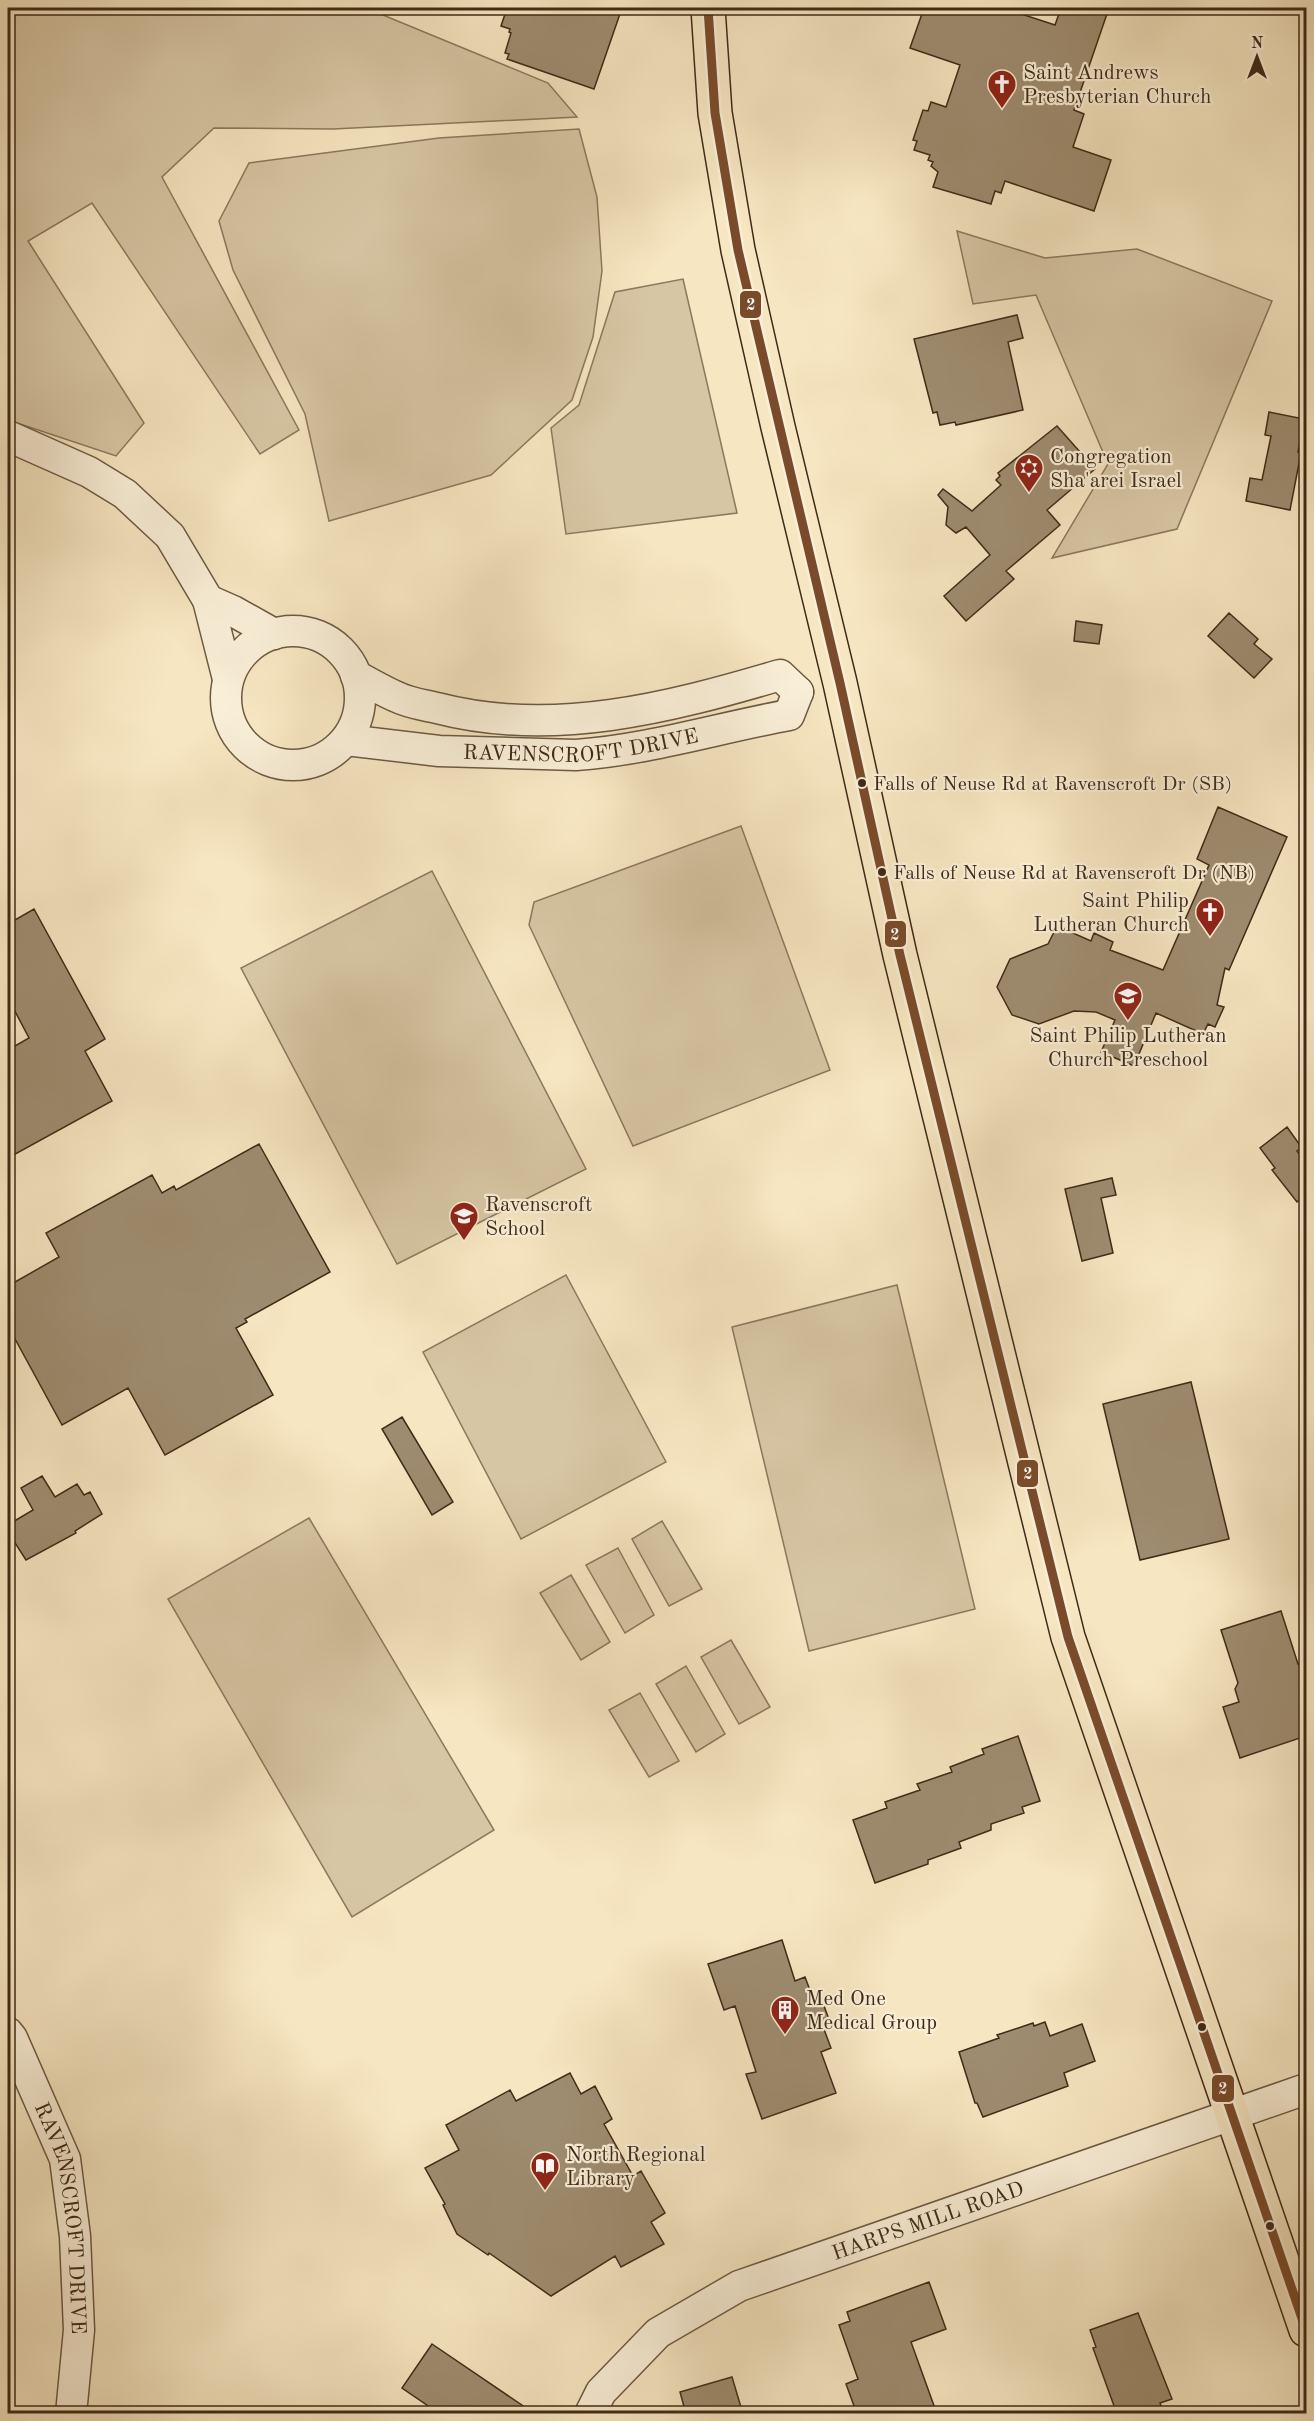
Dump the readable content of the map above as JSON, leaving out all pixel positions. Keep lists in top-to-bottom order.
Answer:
{
  "streets": {
    "street": ["RAVENSCROFT DRIVE", "HARPS MILL ROAD"]
  },
  "places": {
    "church": ["Saint Andrews Presbyterian Church", "Saint Philip Lutheran Church"],
    "synagogue": ["Congregation Sha'arei Israel"],
    "other": ["Falls of Neuse Rd at Ravenscroft Dr (SB)", "Falls of Neuse Rd at Ravenscroft Dr (NB)"],
    "school or university": ["Saint Philip Lutheran Church Preschool", "Ravenscroft School"],
    "building": ["Med One Medical Group"],
    "library": ["North Regional Library"]
  },
  "lines": ["transit line 2"],
  "north": "top"
}
